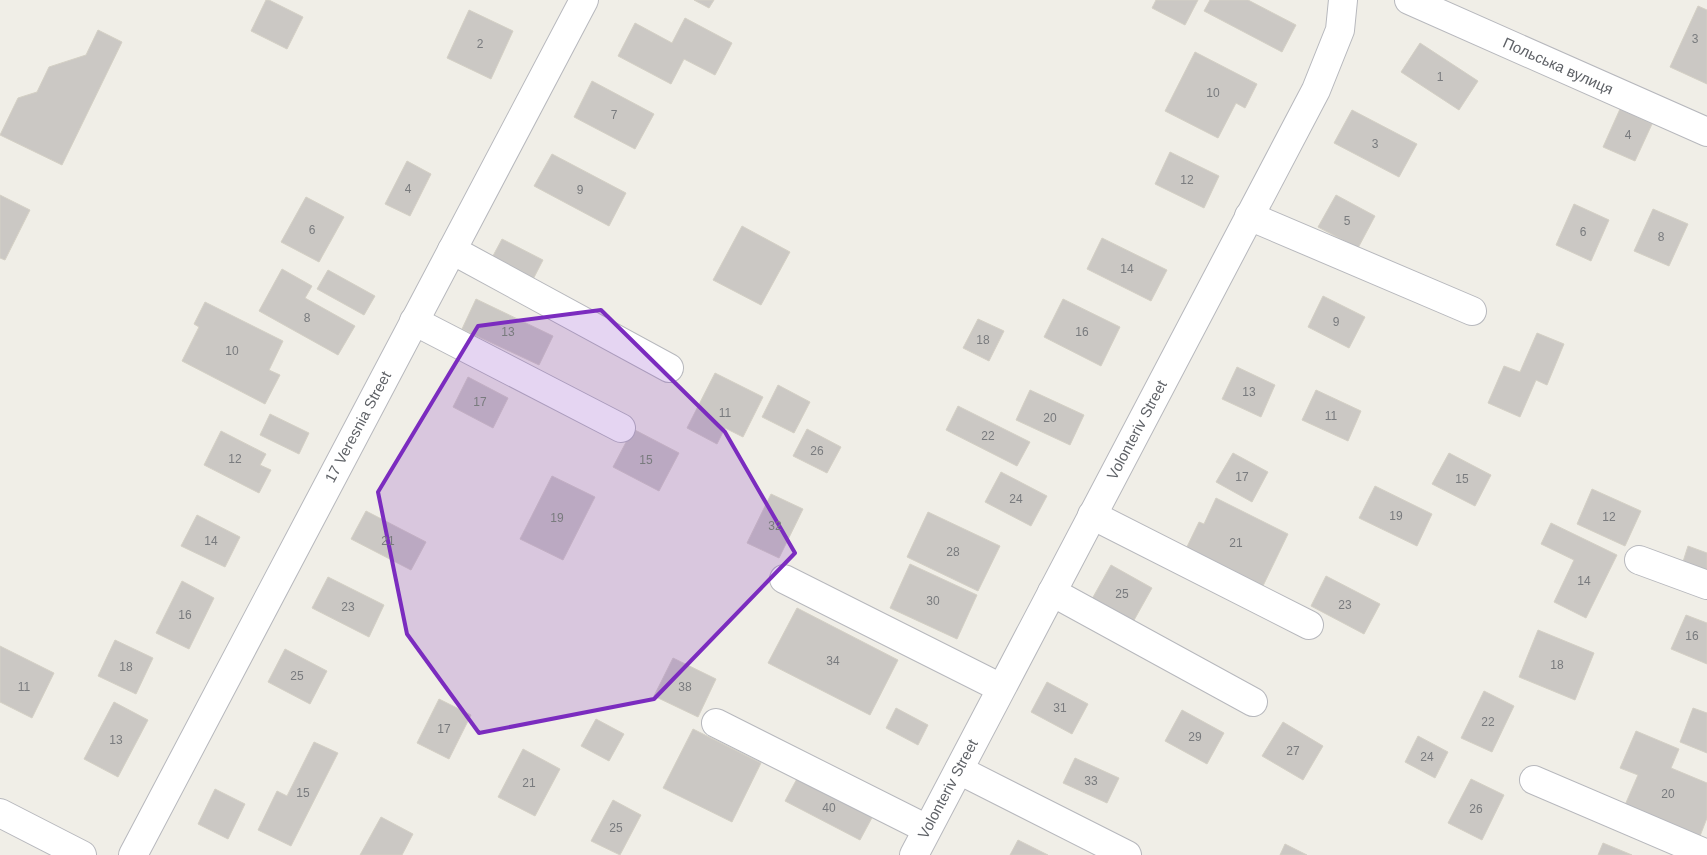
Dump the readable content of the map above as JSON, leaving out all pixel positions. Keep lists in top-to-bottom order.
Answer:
{
  "streets": {
    "street": ["Польська вулиця", "17 Veresnia Street", "Volonteriv Street"]
  },
  "house_numbers": [
    "3",
    "2",
    "1",
    "10",
    "7",
    "4",
    "3",
    "12",
    "4",
    "9",
    "5",
    "6",
    "6",
    "8",
    "14",
    "8",
    "9",
    "13",
    "16",
    "18",
    "10",
    "13",
    "17",
    "11",
    "11",
    "20",
    "22",
    "26",
    "12",
    "15",
    "17",
    "15",
    "24",
    "19",
    "12",
    "19",
    "32",
    "14",
    "21",
    "21",
    "28",
    "14",
    "25",
    "30",
    "23",
    "23",
    "16",
    "16",
    "34",
    "18",
    "18",
    "25",
    "11",
    "38",
    "31",
    "22",
    "17",
    "29",
    "13",
    "27",
    "24",
    "33",
    "21",
    "15",
    "20",
    "40",
    "26",
    "25"
  ]
}
